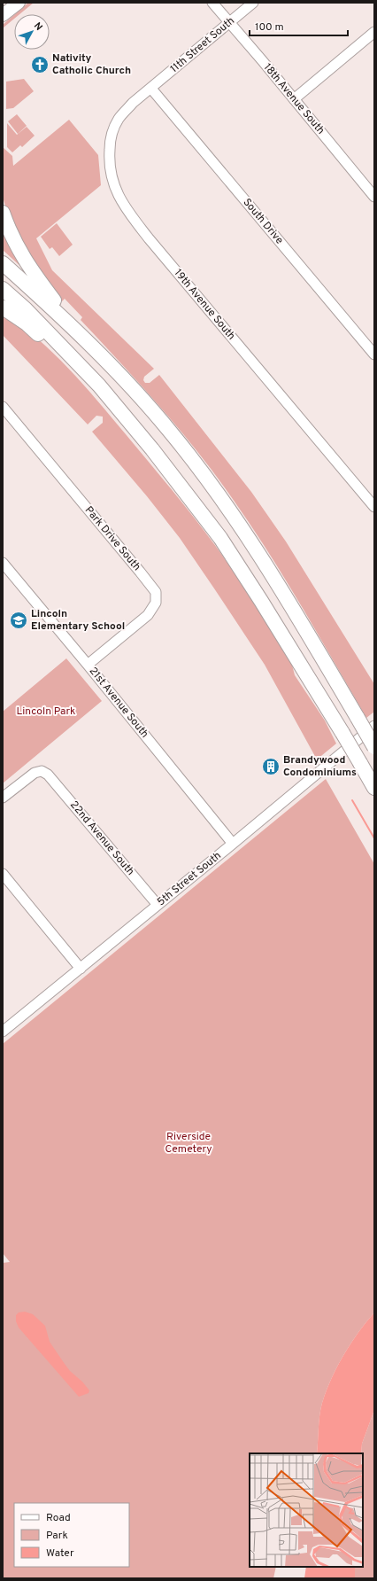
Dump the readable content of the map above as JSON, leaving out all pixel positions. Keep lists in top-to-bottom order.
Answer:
{
  "streets": {
    "street": [
      "11th Street South",
      "18th Avenue South",
      "South Drive",
      "19th Avenue South",
      "Park Drive South",
      "21st Avenue South",
      "22nd Avenue South",
      "5th Street South"
    ]
  },
  "crossings": [
    ["11th Street South", "18th Avenue South"],
    ["11th Street South", "South Drive"],
    ["11th Street South", "19th Avenue South"],
    ["South Drive", "19th Avenue South"],
    ["Park Drive South", "21st Avenue South"],
    ["21st Avenue South", "5th Street South"],
    ["22nd Avenue South", "5th Street South"]
  ],
  "parks": ["Lincoln Park", "Riverside Cemetery"],
  "places": {
    "church": ["Nativity Catholic Church"],
    "school or university": ["Lincoln Elementary School"],
    "building": ["Brandywood Condominiums"]
  },
  "legend": ["Road", "Park", "Water"],
  "scale_bar": "100 m",
  "north": "top right"
}
